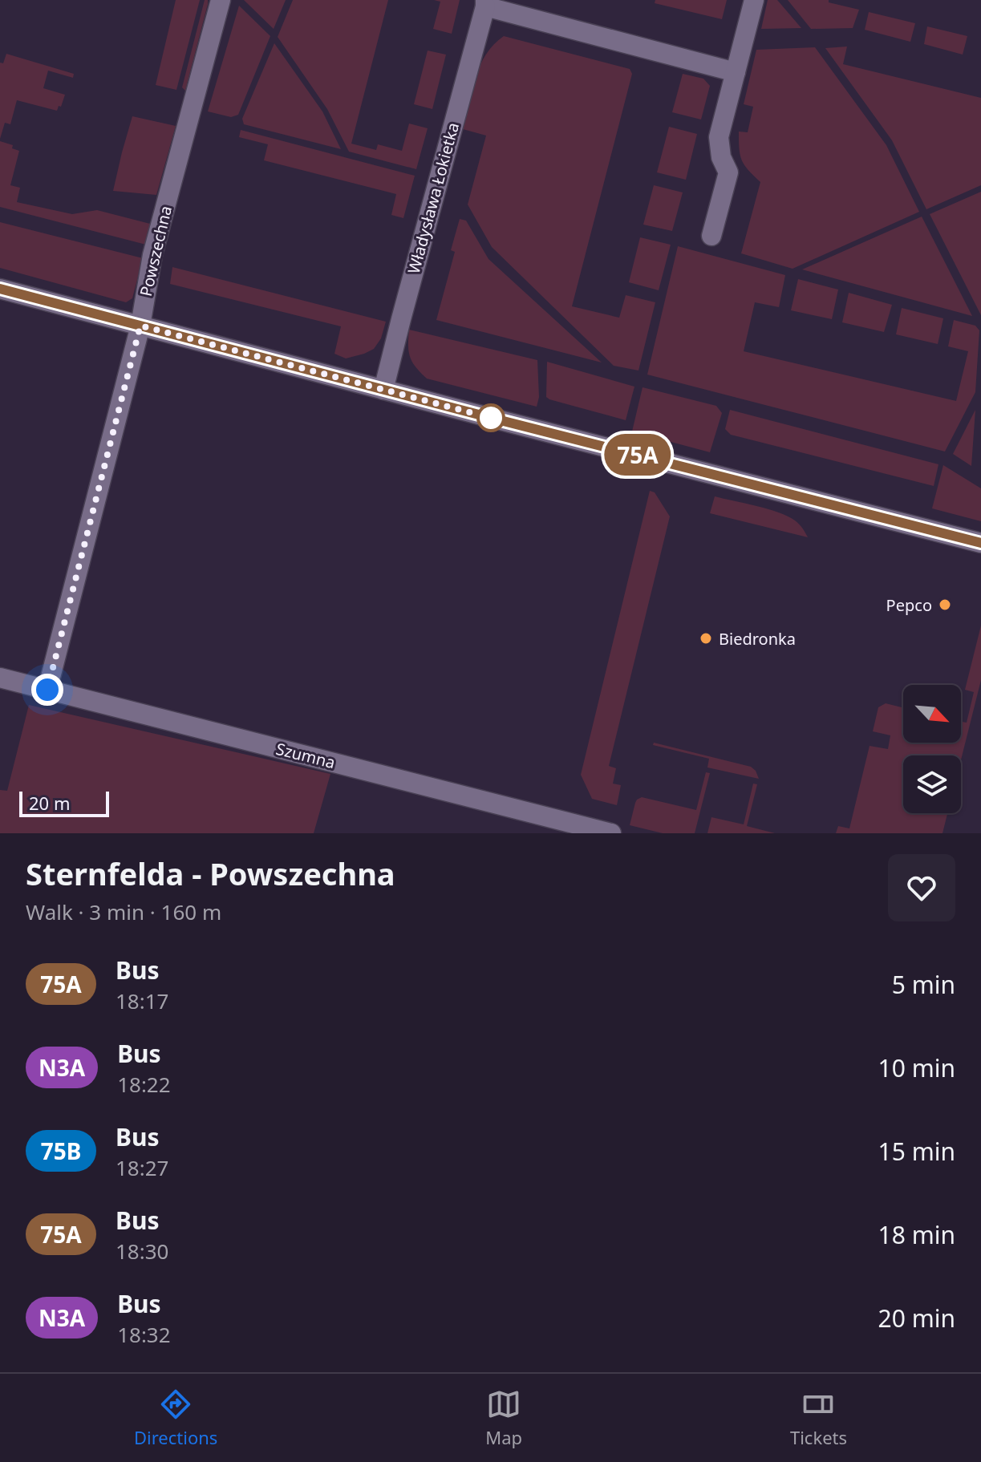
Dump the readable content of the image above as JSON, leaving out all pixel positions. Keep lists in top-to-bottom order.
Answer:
{
  "streets": {
    "street": ["Władysława Łokietka", "Powszechna", "Szumna"]
  },
  "crossings": [
    ["Powszechna", "Szumna"]
  ],
  "places": ["Pepco", "Biedronka"],
  "lines": ["bus line 75A"],
  "scale_bar": "20 m",
  "north": "bottom right",
  "page": {
    "on_map": "75A",
    "scale": "20 m",
    "heading": ["Sternfelda - Powszechna", "Walk · 3 min · 160 m"],
    "list": [
      {
        "mark": "75A",
        "name": "Bus",
        "note": "18:17",
        "value": "5 min"
      },
      {
        "mark": "N3A",
        "name": "Bus",
        "note": "18:22",
        "value": "10 min"
      },
      {
        "mark": "75B",
        "name": "Bus",
        "note": "18:27",
        "value": "15 min"
      },
      {
        "mark": "75A",
        "name": "Bus",
        "note": "18:30",
        "value": "18 min"
      },
      {
        "mark": "N3A",
        "name": "Bus",
        "note": "18:32",
        "value": "20 min"
      }
    ],
    "tabs": ["Directions", "Map", "Tickets"]
  }
}
